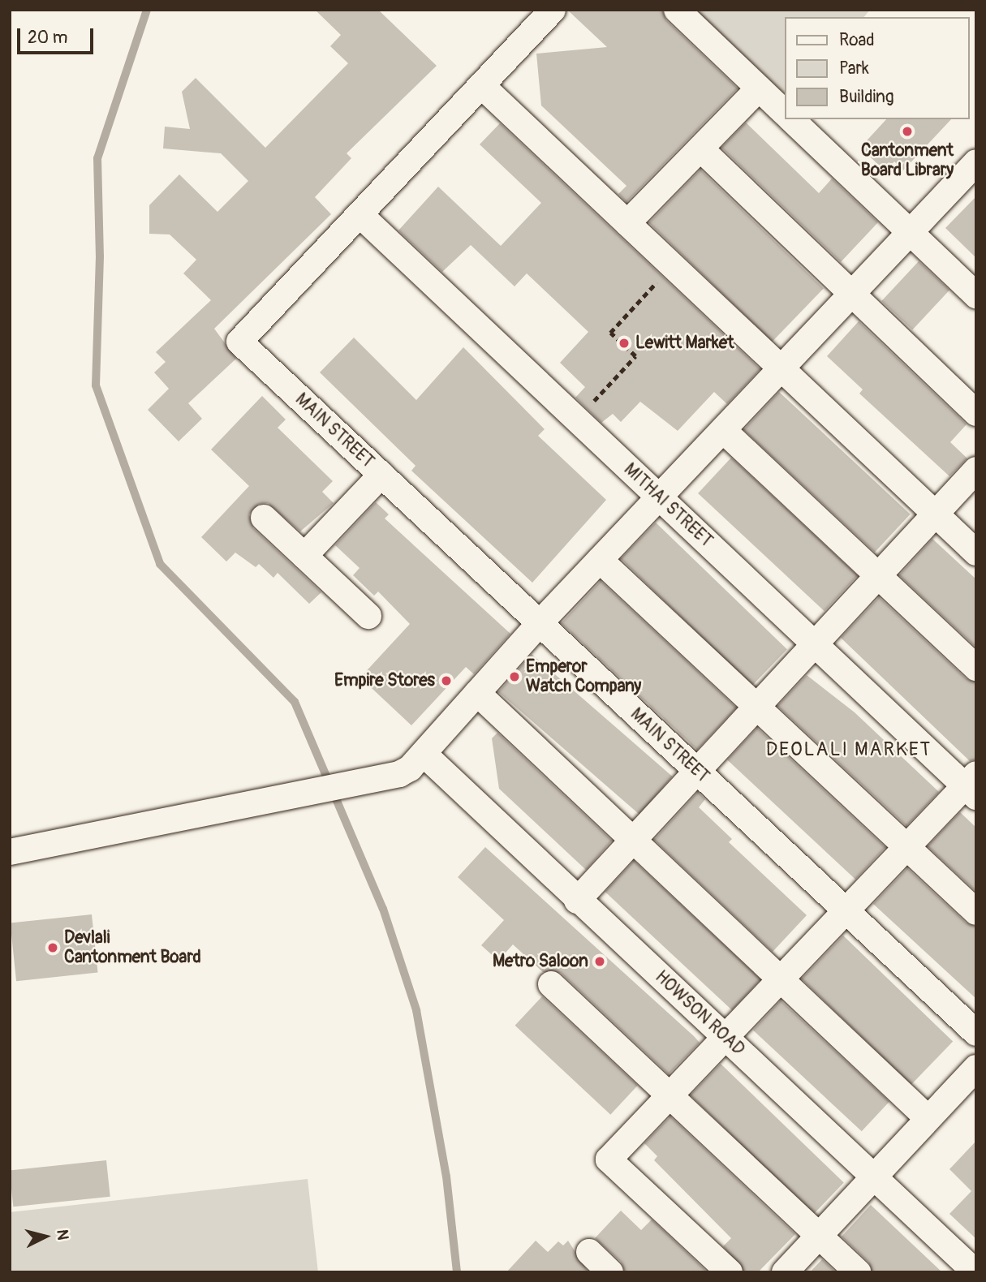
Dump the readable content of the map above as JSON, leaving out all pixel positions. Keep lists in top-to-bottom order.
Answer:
{
  "streets": {
    "street": ["MAIN STREET", "MITHAI STREET", "HOWSON ROAD"]
  },
  "crossings": [
    ["MAIN STREET", "MITHAI STREET"]
  ],
  "districts": ["DEOLALI MARKET"],
  "places": [
    "Cantonment Board Library",
    "Lewitt Market",
    "Emperor Watch Company",
    "Empire Stores",
    "Devlali Cantonment Board",
    "Metro Saloon"
  ],
  "legend": ["Road", "Park", "Building"],
  "scale_bar": "20 m",
  "north": "right"
}
